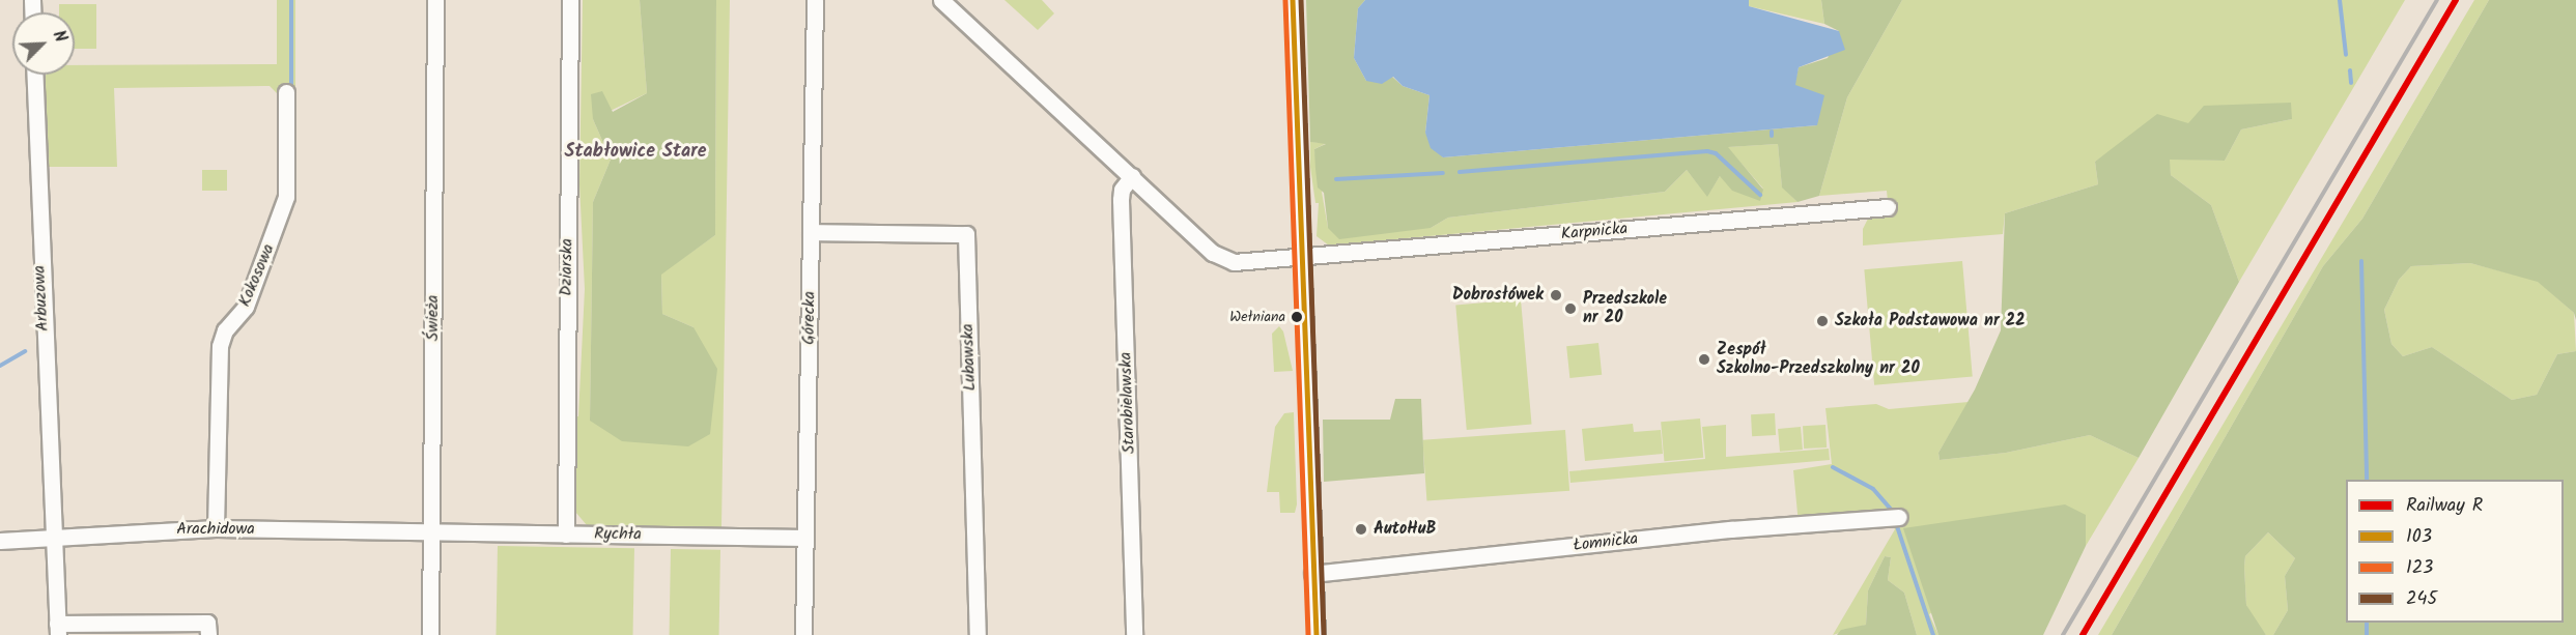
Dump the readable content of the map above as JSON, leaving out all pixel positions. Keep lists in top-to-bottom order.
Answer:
{
  "streets": {
    "street": [
      "Karpnicka",
      "Dziarska",
      "Kokosowa",
      "Arbuzowa",
      "Świeża",
      "Górecka",
      "Lubawska",
      "Starobielawska",
      "Arachidowa",
      "Rychła",
      "Łomnicka"
    ]
  },
  "crossings": [
    ["Dziarska", "Rychła"],
    ["Kokosowa", "Arachidowa"],
    ["Arbuzowa", "Arachidowa"],
    ["Świeża", "Arachidowa"],
    ["Świeża", "Rychła"],
    ["Górecka", "Lubawska"],
    ["Górecka", "Rychła"],
    ["Arachidowa", "Rychła"]
  ],
  "districts": ["Stabłowice Stare"],
  "places": [
    "Dobrosłówek",
    "Przedszkole nr 20",
    "Wełniana",
    "Szkoła Podstawowa nr 22",
    "Zespół Szkolno-Przedszkolny nr 20",
    "AutoHuB"
  ],
  "lines": [
    "rail line R",
    "transit line 103",
    "transit line 123",
    "transit line 245"
  ],
  "legend": [
    "Railway R",
    "103",
    "123",
    "245"
  ],
  "north": "top right"
}
